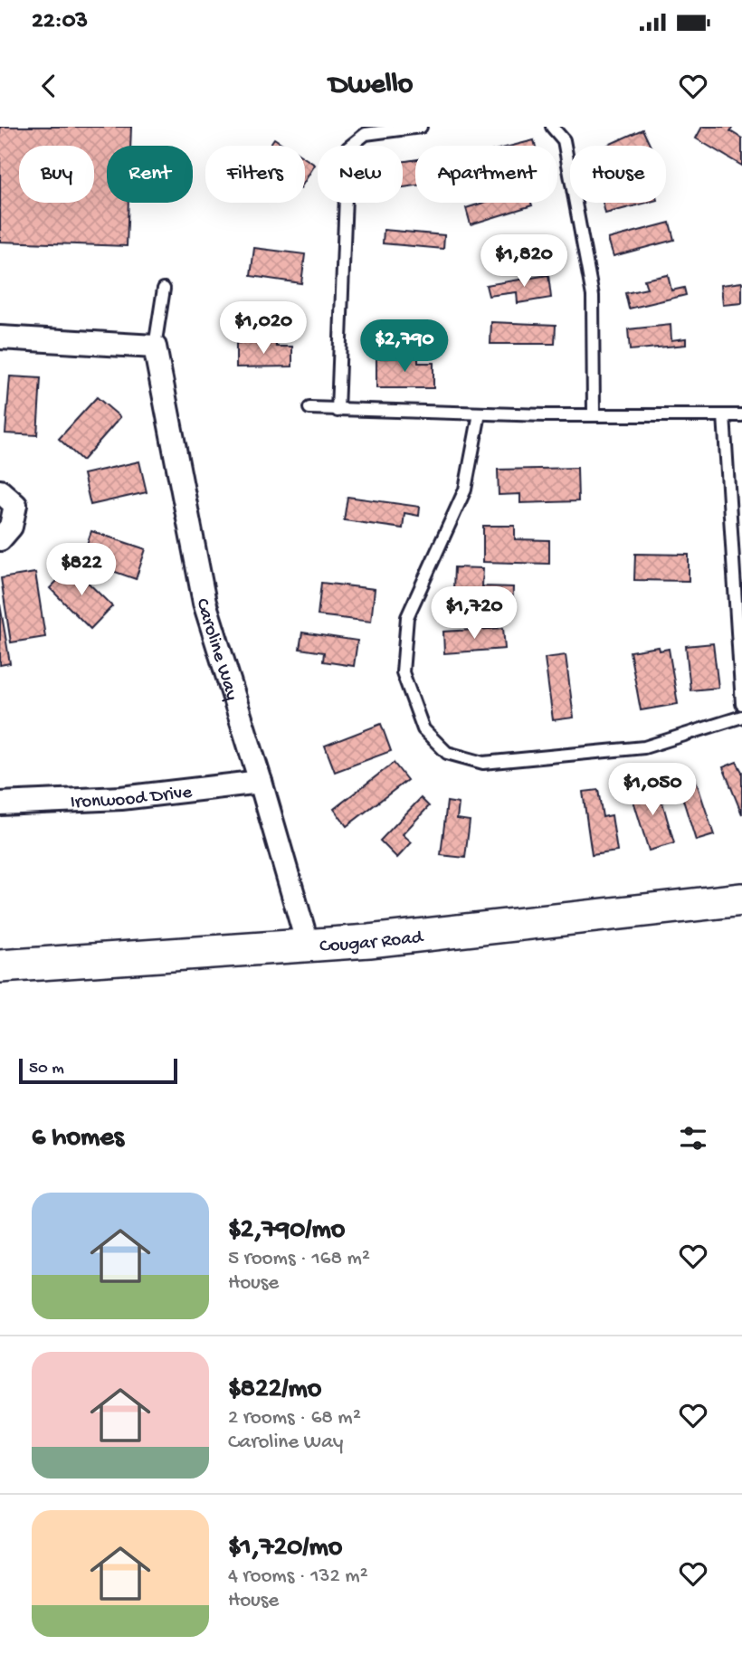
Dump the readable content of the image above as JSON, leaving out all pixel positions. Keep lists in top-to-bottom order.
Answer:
{
  "streets": {
    "street": ["Caroline Way", "Ironwood Drive", "Cougar Road"]
  },
  "crossings": [
    ["Caroline Way", "Ironwood Drive"],
    ["Caroline Way", "Cougar Road"]
  ],
  "scale_bar": "50 m",
  "page": {
    "status": "22:03",
    "header": "Dwello",
    "chip": [
      "Buy",
      "Rent",
      "Filters",
      "New",
      "Apartment",
      "House"
    ],
    "price": [
      "$1,820",
      "$1,020",
      "$2,790",
      "$822",
      "$1,720",
      "$1,050"
    ],
    "scale": "50 m",
    "heading": "6 homes",
    "list": [
      {
        "name": "$2,790/mo",
        "note": "5 rooms · 168 m² · House"
      },
      {
        "name": "$822/mo",
        "note": "2 rooms · 68 m² · Caroline Way"
      },
      {
        "name": "$1,720/mo",
        "note": "4 rooms · 132 m² · House"
      }
    ]
  }
}
